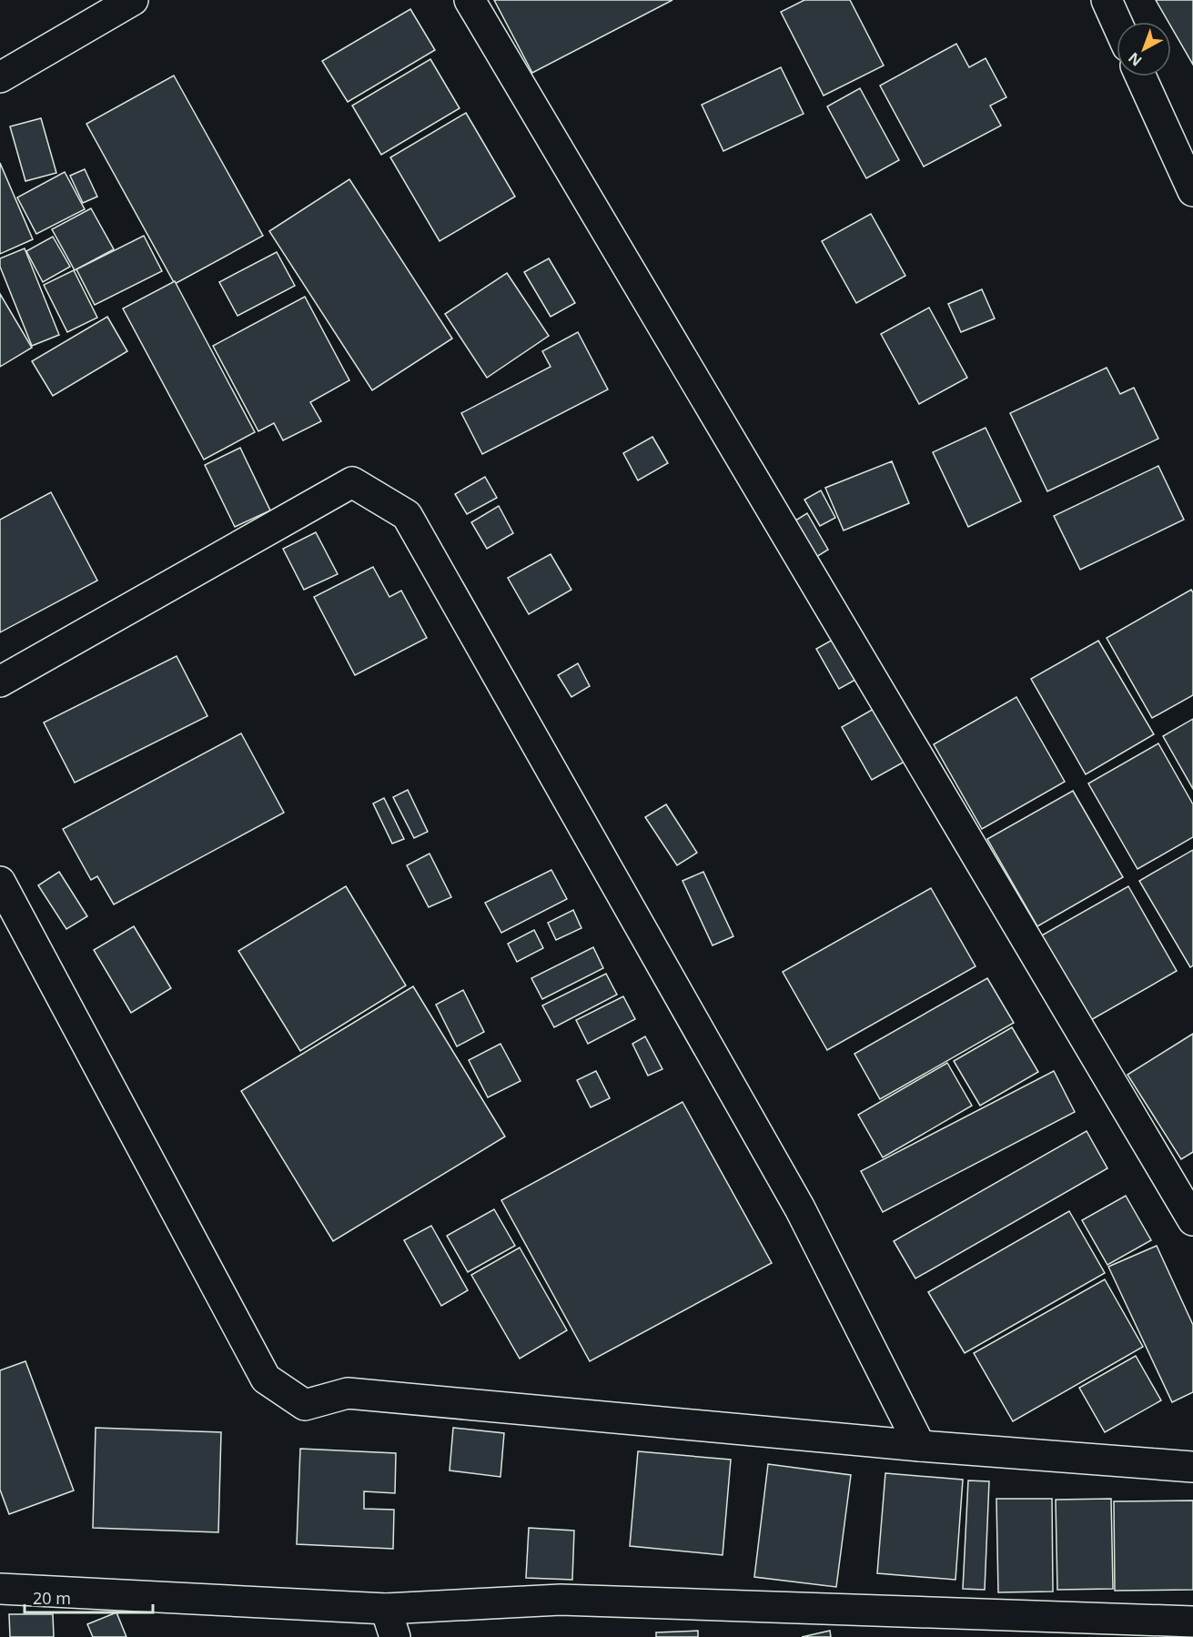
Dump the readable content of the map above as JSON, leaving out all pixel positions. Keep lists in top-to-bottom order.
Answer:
{
  "scale_bar": "20 m",
  "north": "bottom left"
}
